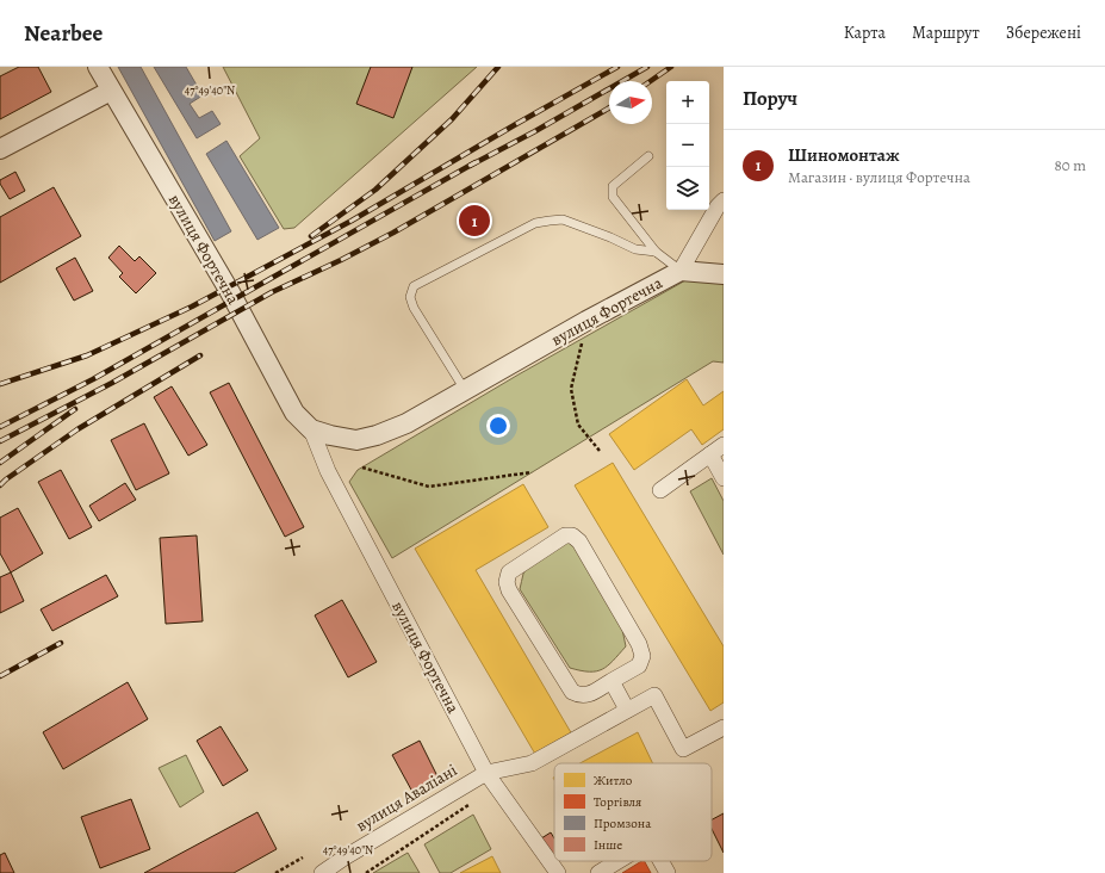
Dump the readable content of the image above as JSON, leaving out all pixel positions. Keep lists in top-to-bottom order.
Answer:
{
  "streets": {
    "street": ["вулиця Фортечна", "вулиця Аваліані"]
  },
  "crossings": [
    ["вулиця Фортечна", "вулиця Аваліані"]
  ],
  "legend": [
    "Житло",
    "Торгівля",
    "Промзона",
    "Інше"
  ],
  "north": "right",
  "page": {
    "header": "Nearbee",
    "nav": ["Карта", "Маршрут", "Збережені"],
    "heading": "Поруч",
    "map_buttons": ["+", "−"],
    "list": [
      {
        "mark": "1",
        "name": "Шиномонтаж",
        "note": "Магазин · вулиця Фортечна",
        "value": "80 m"
      }
    ],
    "pins": "1"
  },
  "coordinates": ["47°49'40\"N"]
}
